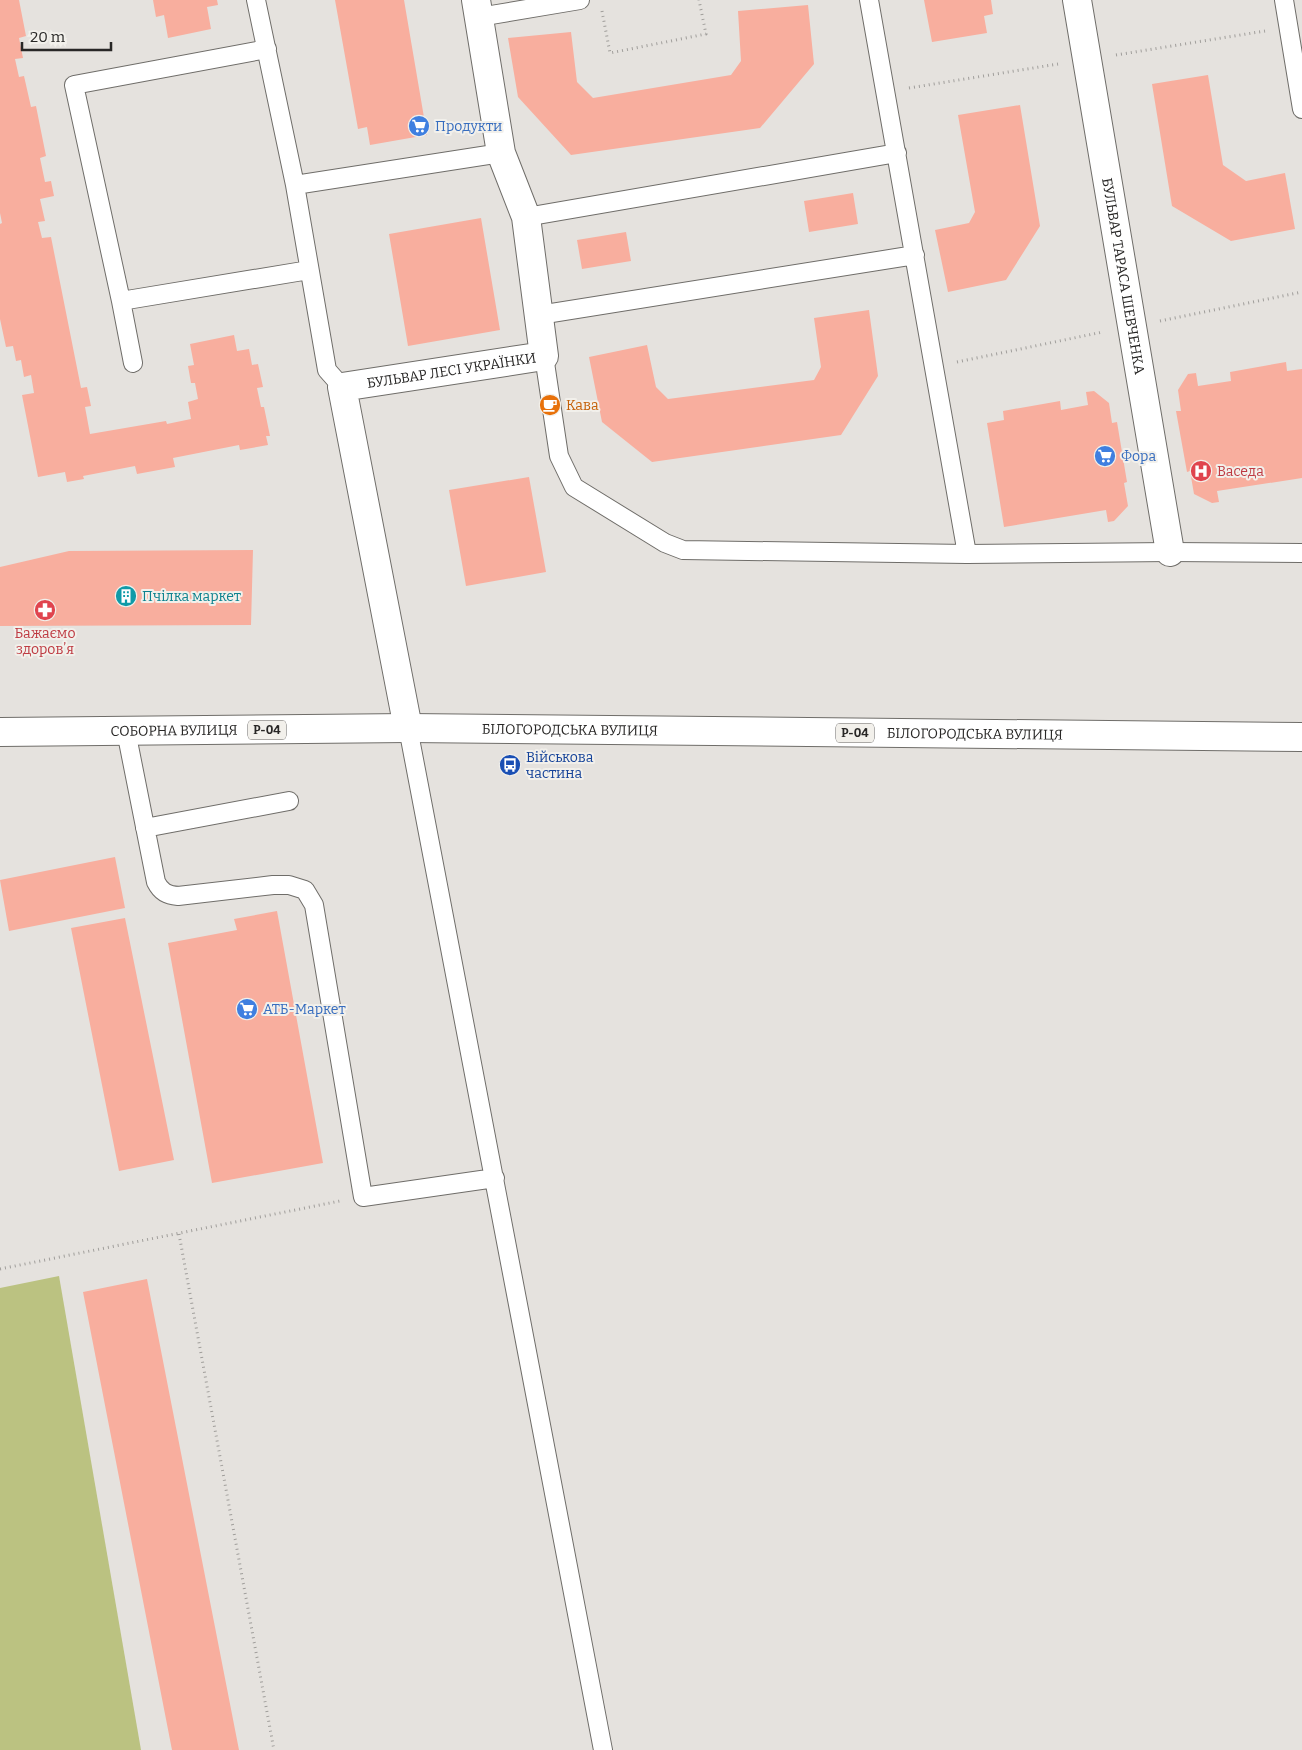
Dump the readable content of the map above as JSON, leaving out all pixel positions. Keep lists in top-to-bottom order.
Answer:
{
  "streets": {
    "street": [
      "БУЛЬВАР ТАРАСА ШЕВЧЕНКА",
      "БУЛЬВАР ЛЕСІ УКРАЇНКИ",
      "Р-04",
      "БІЛОГОРОДСЬКА ВУЛИЦЯ",
      "СОБОРНА ВУЛИЦЯ"
    ]
  },
  "crossings": [
    ["БІЛОГОРОДСЬКА ВУЛИЦЯ", "СОБОРНА ВУЛИЦЯ"]
  ],
  "places": {
    "supermarket": ["Продукти", "Фора", "АТБ-Маркет"],
    "cafe": ["Кава"],
    "hospital": ["Васеда"],
    "building": ["Пчілка маркет"],
    "pharmacy": ["Бажаємо здоровʼя"],
    "bus stop": ["Військова частина"]
  },
  "scale_bar": "20 m"
}
